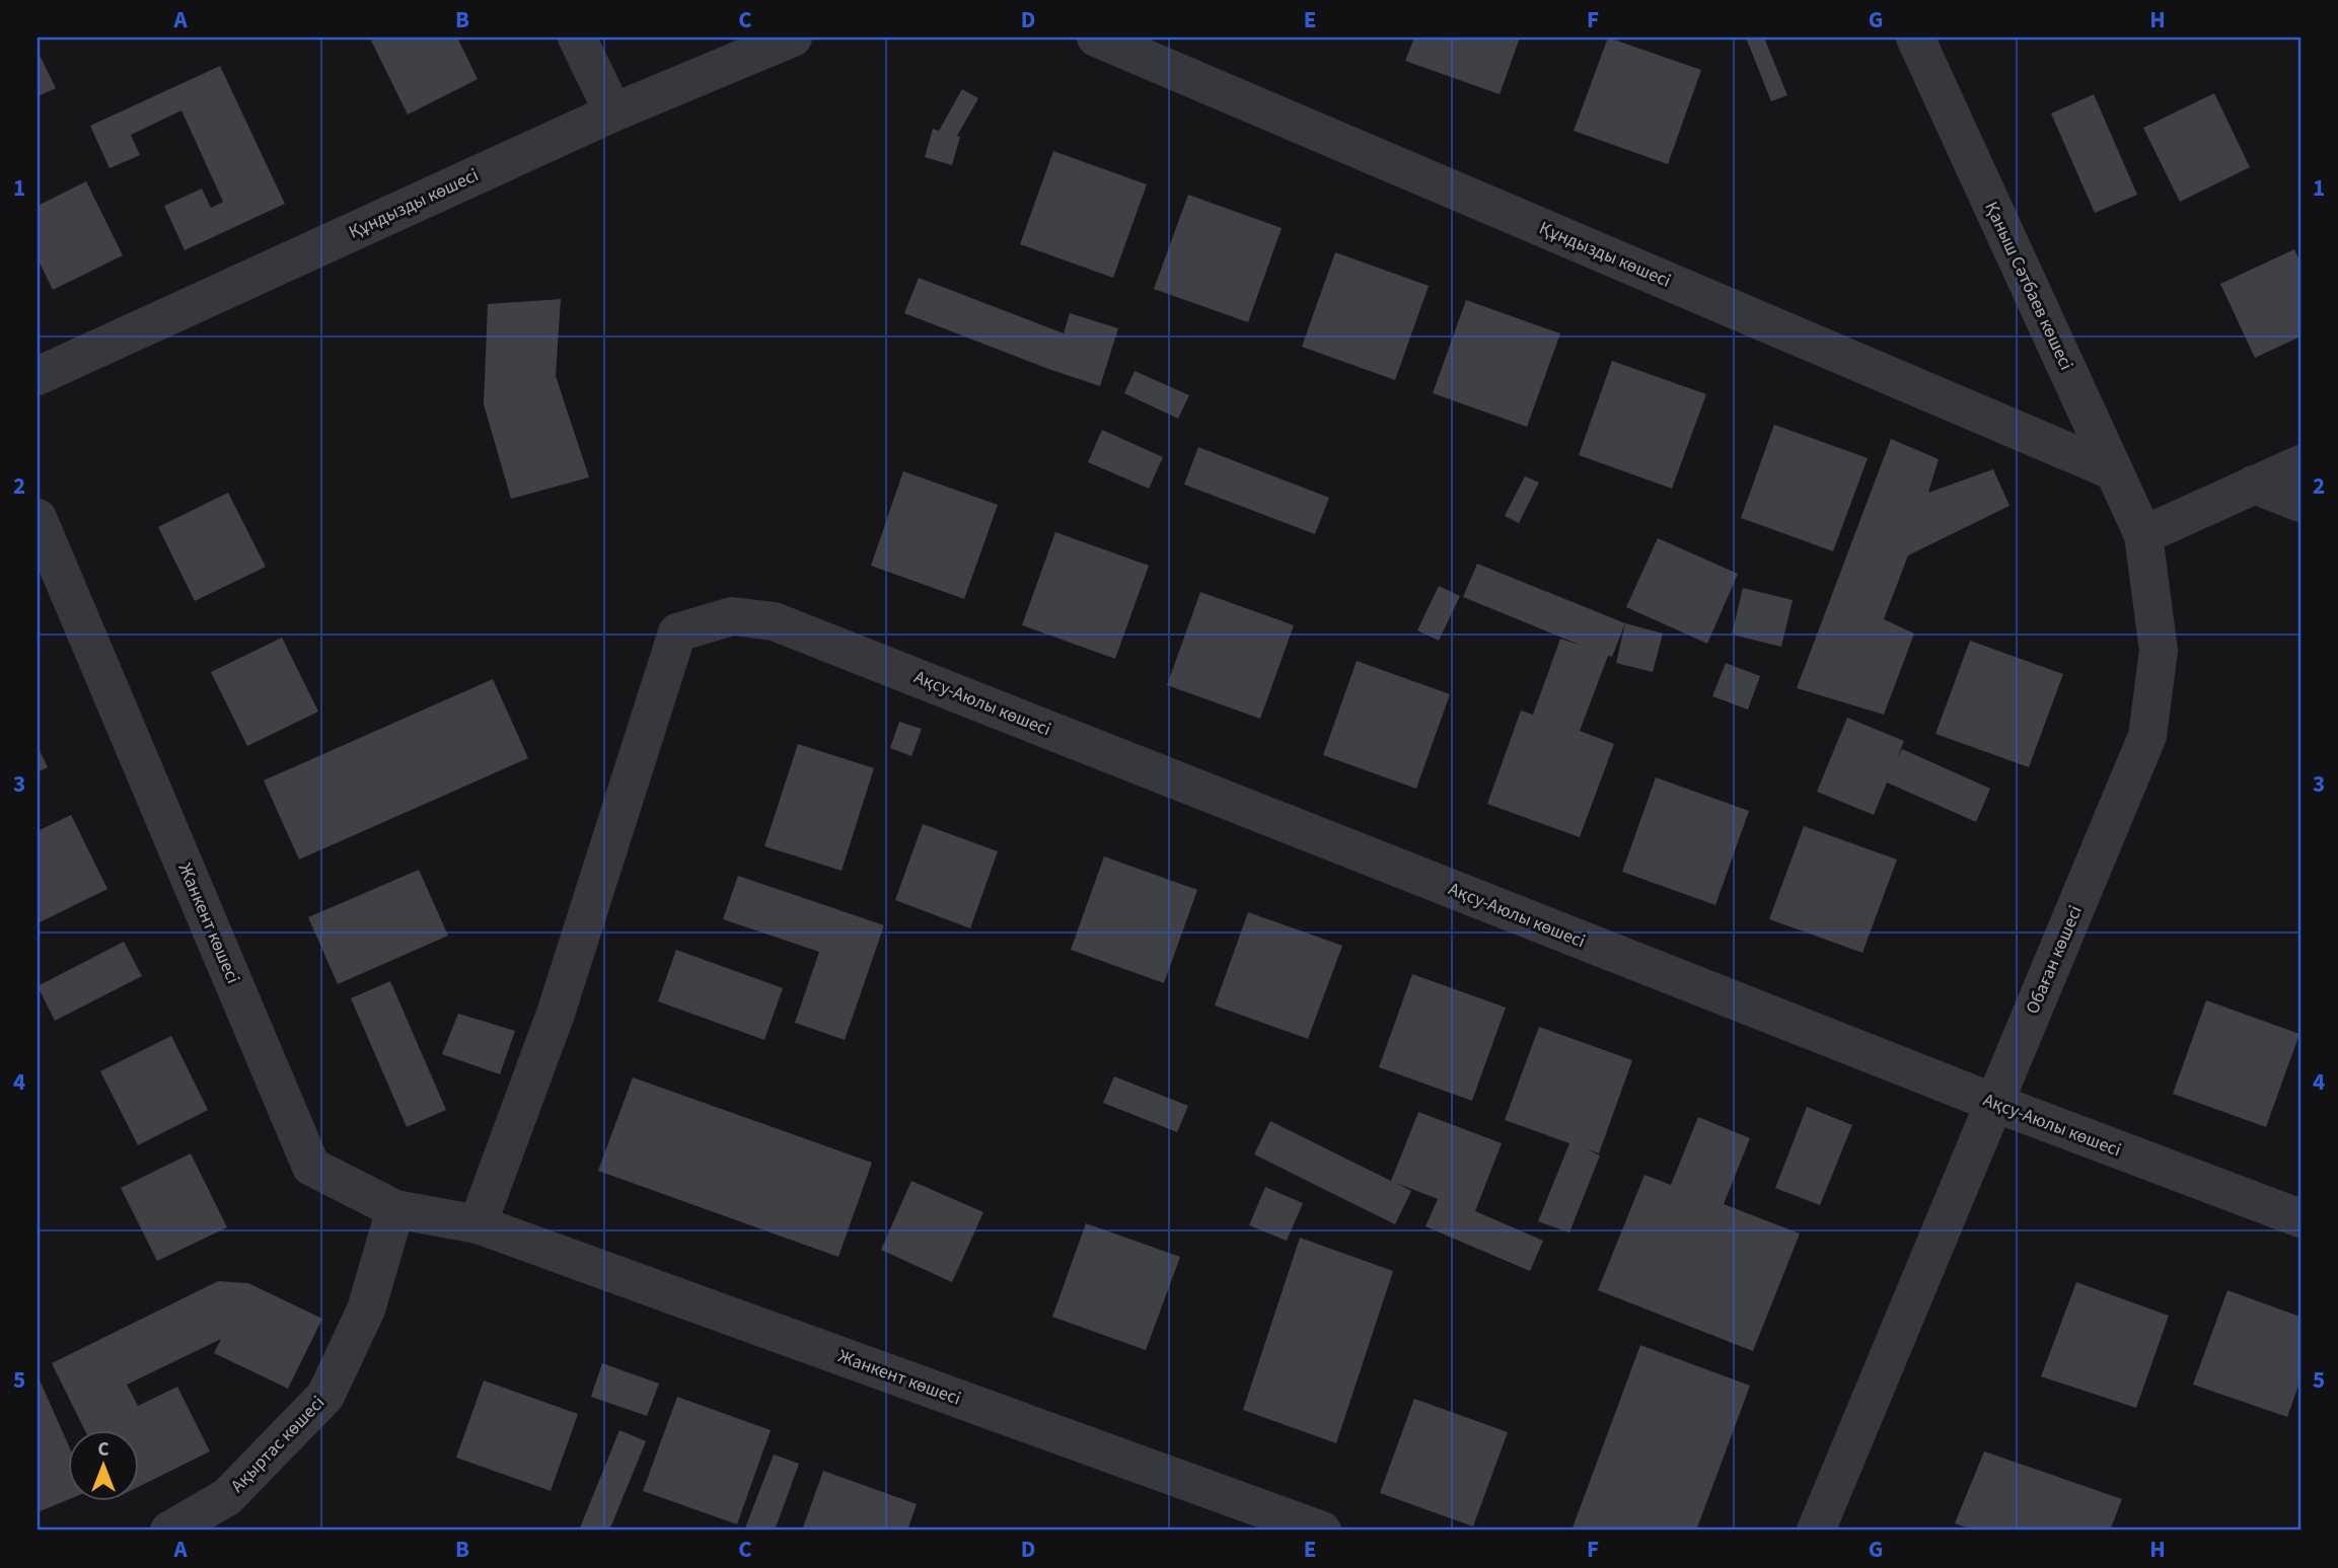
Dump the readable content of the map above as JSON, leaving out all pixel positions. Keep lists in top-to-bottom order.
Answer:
{
  "streets": {
    "street": [
      "Құндызды көшесі",
      "Қаныш Сәтбаев көшесі",
      "Ақсу-Аюлы көшесі",
      "Жанкент көшесі",
      "Обаған көшесі",
      "Ақыртас көшесі"
    ]
  },
  "crossings": [
    ["Құндызды көшесі", "Қаныш Сәтбаев көшесі"],
    ["Қаныш Сәтбаев көшесі", "Обаған көшесі"],
    ["Ақсу-Аюлы көшесі", "Жанкент көшесі"],
    ["Ақсу-Аюлы көшесі", "Обаған көшесі"],
    ["Жанкент көшесі", "Ақыртас көшесі"]
  ],
  "north": "top",
  "grid": {
    "columns": [
      "A",
      "B",
      "C",
      "D",
      "E",
      "F",
      "G",
      "H"
    ],
    "rows": [
      "1",
      "2",
      "3",
      "4",
      "5"
    ]
  }
}
